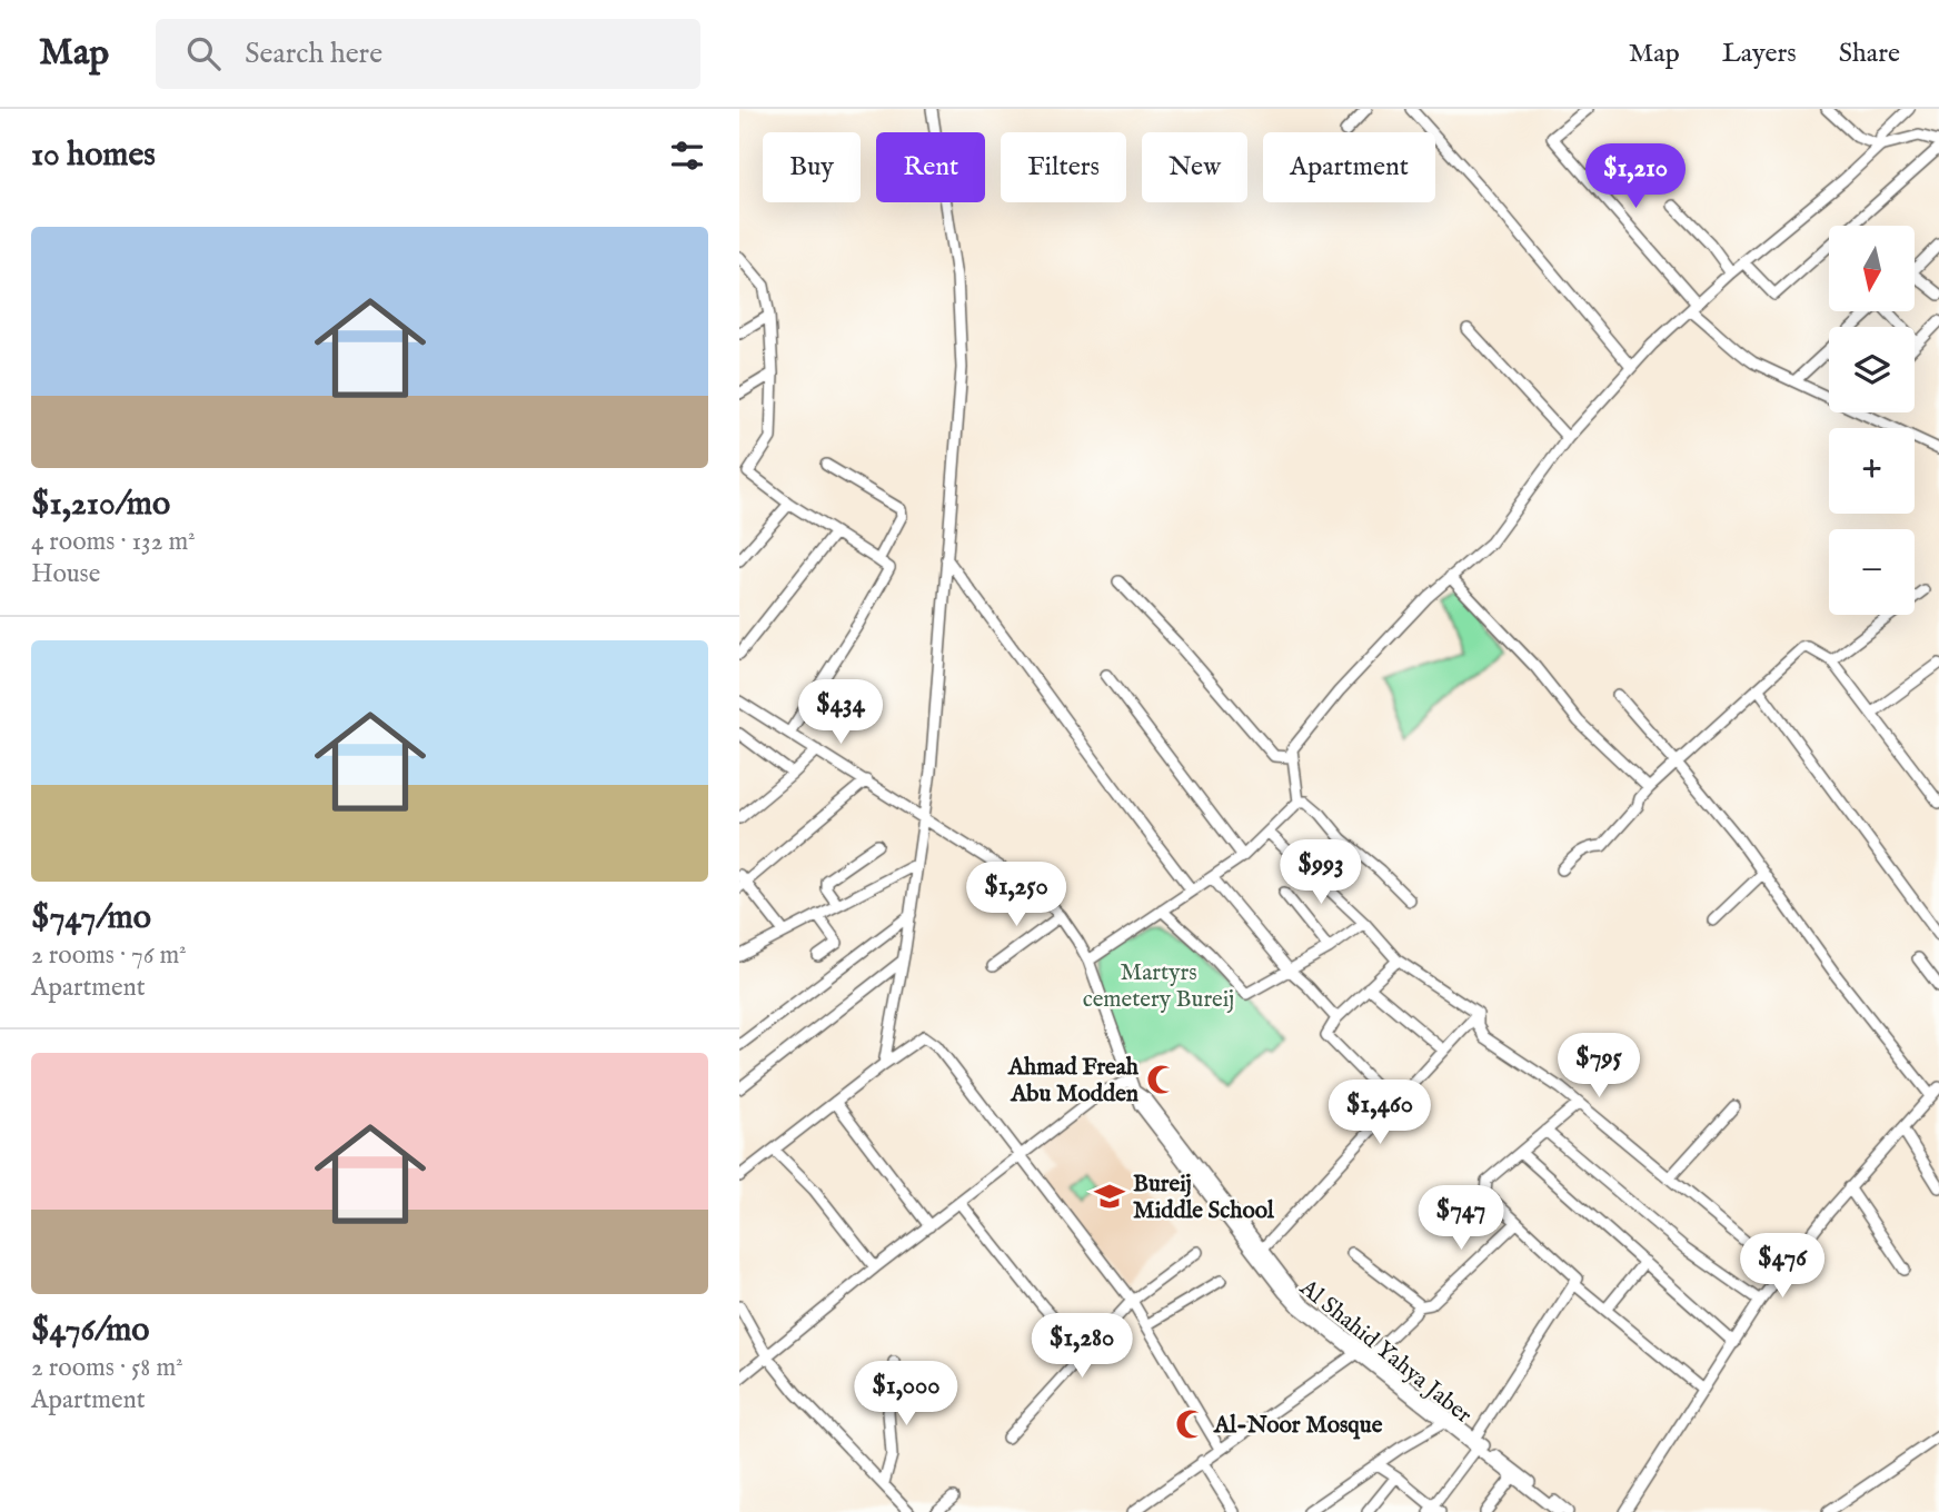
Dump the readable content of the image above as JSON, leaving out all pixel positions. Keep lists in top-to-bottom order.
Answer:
{
  "streets": {
    "street": ["Al Shahid Yahya Jaber"]
  },
  "parks": ["Martyrs cemetery Bureij"],
  "places": {
    "mosque": ["Ahmad Freah Abu Modden", "Al-Noor Mosque"],
    "school or university": ["Bureij Middle School"]
  },
  "north": "bottom",
  "page": {
    "header": "Map",
    "search": "Search here",
    "nav": ["Map", "Layers", "Share"],
    "heading": "10 homes",
    "chip": [
      "Buy",
      "Rent",
      "Filters",
      "New",
      "Apartment"
    ],
    "price": [
      "$1,210",
      "$434",
      "$993",
      "$1,250",
      "$795",
      "$1,460",
      "$747",
      "$476",
      "$1,280",
      "$1,000"
    ],
    "list": [
      {
        "name": "$1,210/mo",
        "note": "4 rooms · 132 m² · House"
      },
      {
        "name": "$747/mo",
        "note": "2 rooms · 76 m² · Apartment"
      },
      {
        "name": "$476/mo",
        "note": "2 rooms · 58 m² · Apartment"
      }
    ],
    "map_buttons": ["+", "−"]
  }
}
